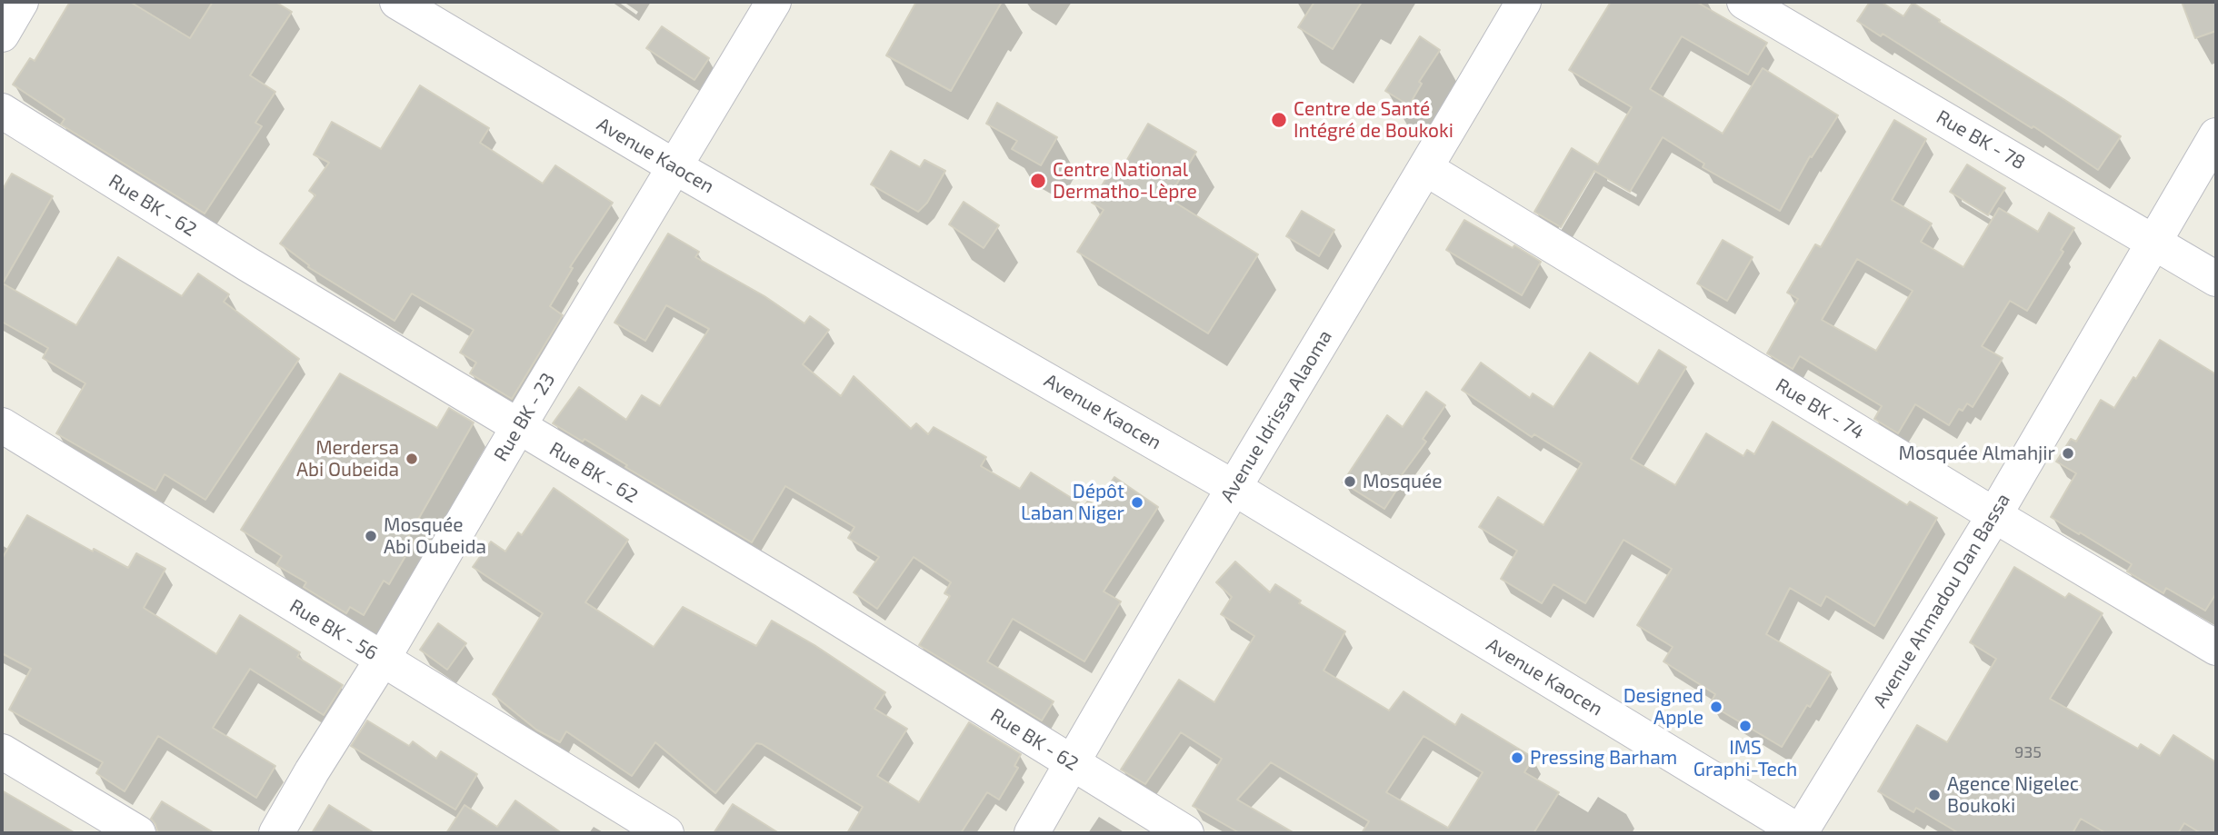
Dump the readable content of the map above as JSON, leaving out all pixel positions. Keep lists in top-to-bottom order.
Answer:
{
  "streets": {
    "street": [
      "Rue BK - 78",
      "Avenue Kaocen",
      "Rue BK - 62",
      "Rue BK - 74",
      "Avenue Idrissa Alaoma",
      "Rue BK - 23",
      "Avenue Ahmadou Dan Bassa",
      "Rue BK - 56"
    ]
  },
  "crossings": [
    ["Rue BK - 78", "Avenue Ahmadou Dan Bassa"],
    ["Avenue Kaocen", "Avenue Idrissa Alaoma"],
    ["Avenue Kaocen", "Rue BK - 23"],
    ["Avenue Kaocen", "Avenue Ahmadou Dan Bassa"],
    ["Rue BK - 62", "Avenue Idrissa Alaoma"],
    ["Rue BK - 62", "Rue BK - 23"],
    ["Rue BK - 74", "Avenue Idrissa Alaoma"],
    ["Rue BK - 74", "Avenue Ahmadou Dan Bassa"],
    ["Rue BK - 23", "Rue BK - 56"]
  ],
  "places": [
    "Centre de Santé Intégré de Boukoki",
    "Centre National Dermatho-Lèpre",
    "Mosquée Almahjir",
    "Merdersa Abi Oubeida",
    "Mosquée",
    "Dépôt Laban Niger",
    "Mosquée Abi Oubeida",
    "Designed Apple",
    "IMS Graphi-Tech",
    "Pressing Barham",
    "Agence Nigelec Boukoki"
  ],
  "house_numbers": ["935"]
}
